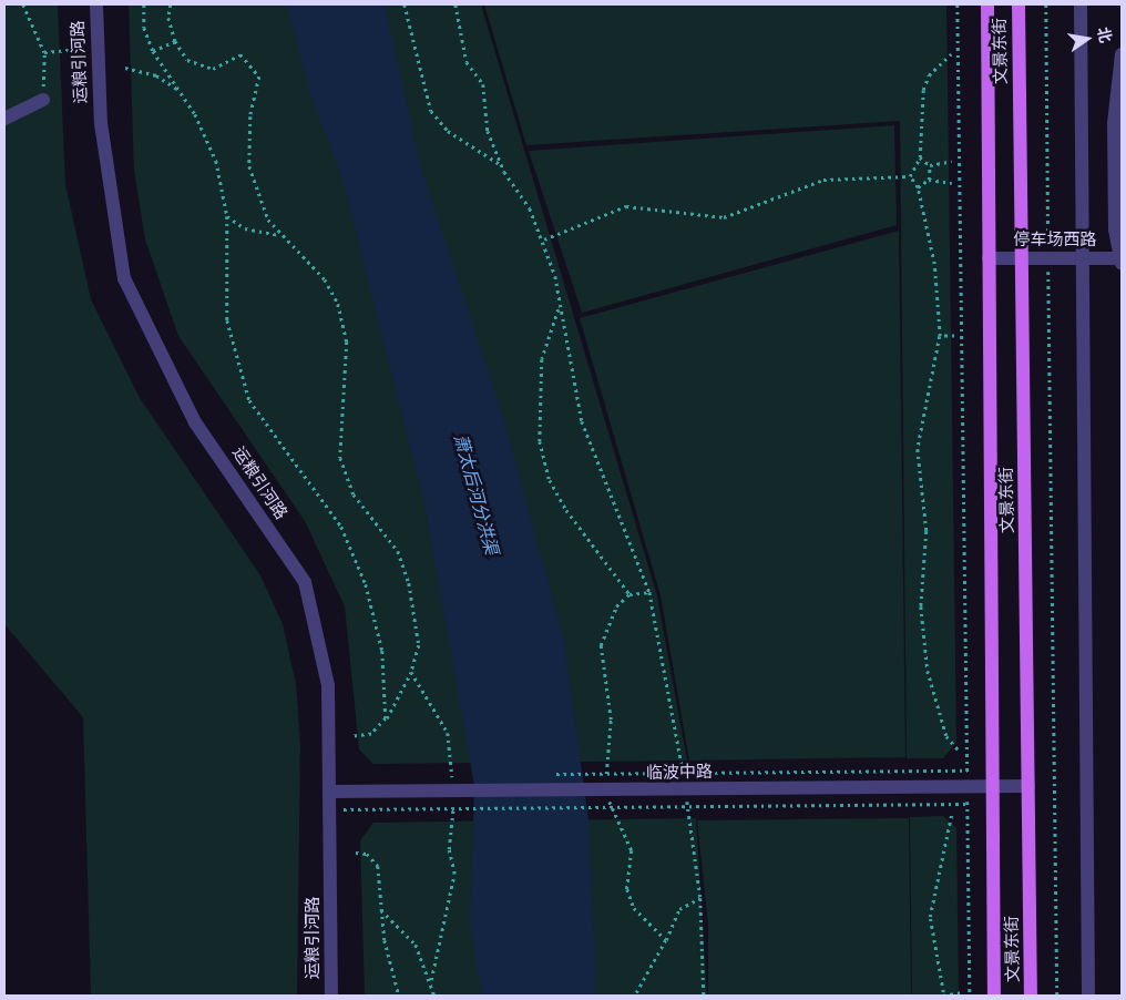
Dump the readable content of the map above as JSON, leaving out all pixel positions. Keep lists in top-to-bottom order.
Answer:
{
  "streets": {
    "main road": ["文景东街"],
    "street": ["运粮引河路", "停车场西路", "临波中路"]
  },
  "crossings": [
    ["文景东街", "停车场西路"],
    ["文景东街", "临波中路"],
    ["运粮引河路", "临波中路"]
  ],
  "water": ["萧太后河分洪渠"],
  "north": "right"
}
